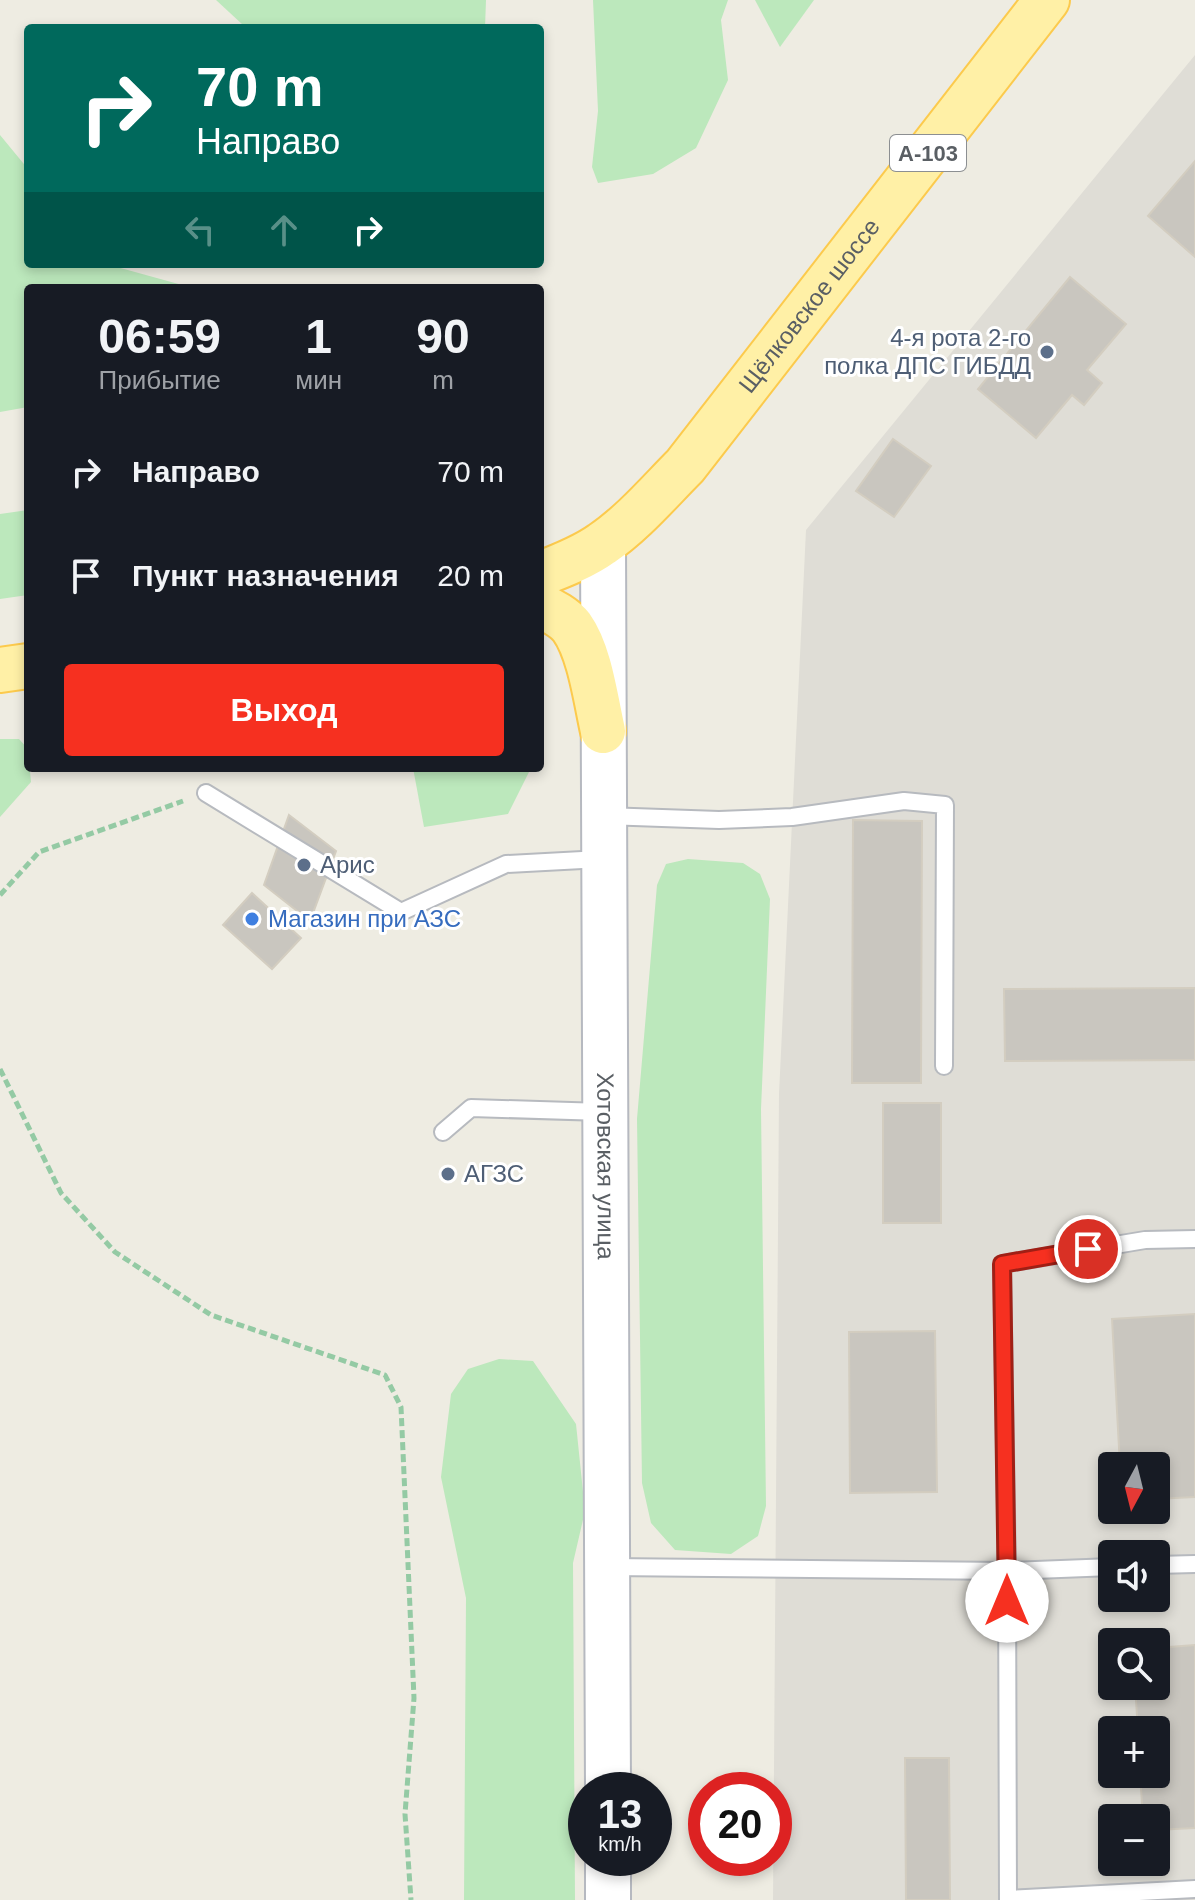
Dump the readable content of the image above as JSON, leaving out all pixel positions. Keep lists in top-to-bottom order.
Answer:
{
  "streets": {
    "main road": ["А-103", "Щёлковское шоссе"],
    "street": ["Хотовская улица"]
  },
  "crossings": [
    ["Щёлковское шоссе", "Хотовская улица"]
  ],
  "places": [
    "4-я рота 2-го полка ДПС ГИБДД",
    "Арис",
    "Магазин при АЗС",
    "АГЗС"
  ],
  "north": "bottom",
  "page": {
    "turn": ["70 m", "Направо"],
    "eta": [
      "06:59",
      "Прибытие",
      "1",
      "мин",
      "90",
      "m"
    ],
    "list": [
      {
        "name": "Направо",
        "value": "70 m"
      },
      {
        "name": "Пункт назначения",
        "value": "20 m"
      }
    ],
    "buttons": "Выход",
    "map_buttons": ["+", "−"],
    "speed": "13 km/h",
    "limit": "20"
  }
}
